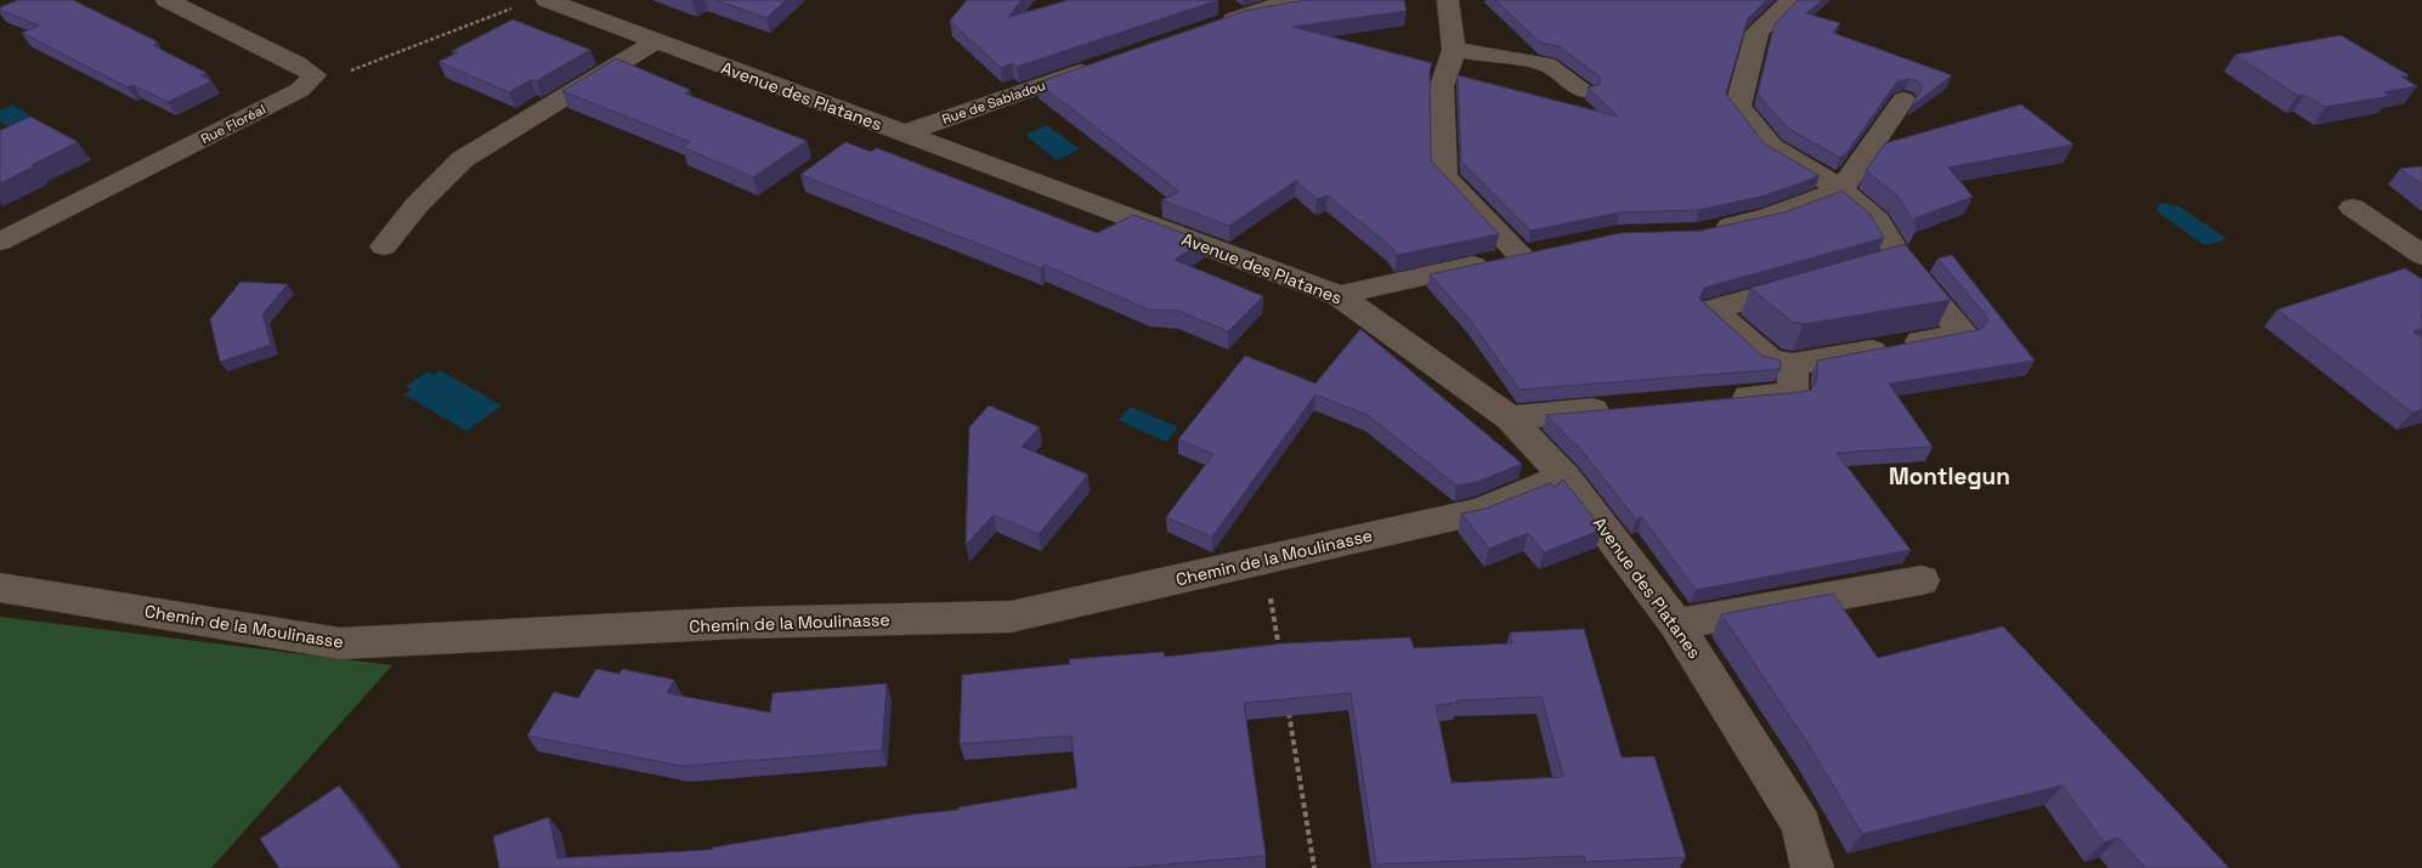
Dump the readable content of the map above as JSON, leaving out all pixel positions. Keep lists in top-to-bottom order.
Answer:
{
  "streets": {
    "street": [
      "Avenue des Platanes",
      "Rue de Sabladou",
      "Rue Floréal",
      "Chemin de la Moulinasse"
    ]
  },
  "crossings": [
    ["Avenue des Platanes", "Rue de Sabladou"],
    ["Avenue des Platanes", "Chemin de la Moulinasse"]
  ],
  "districts": ["Montlegun"]
}
